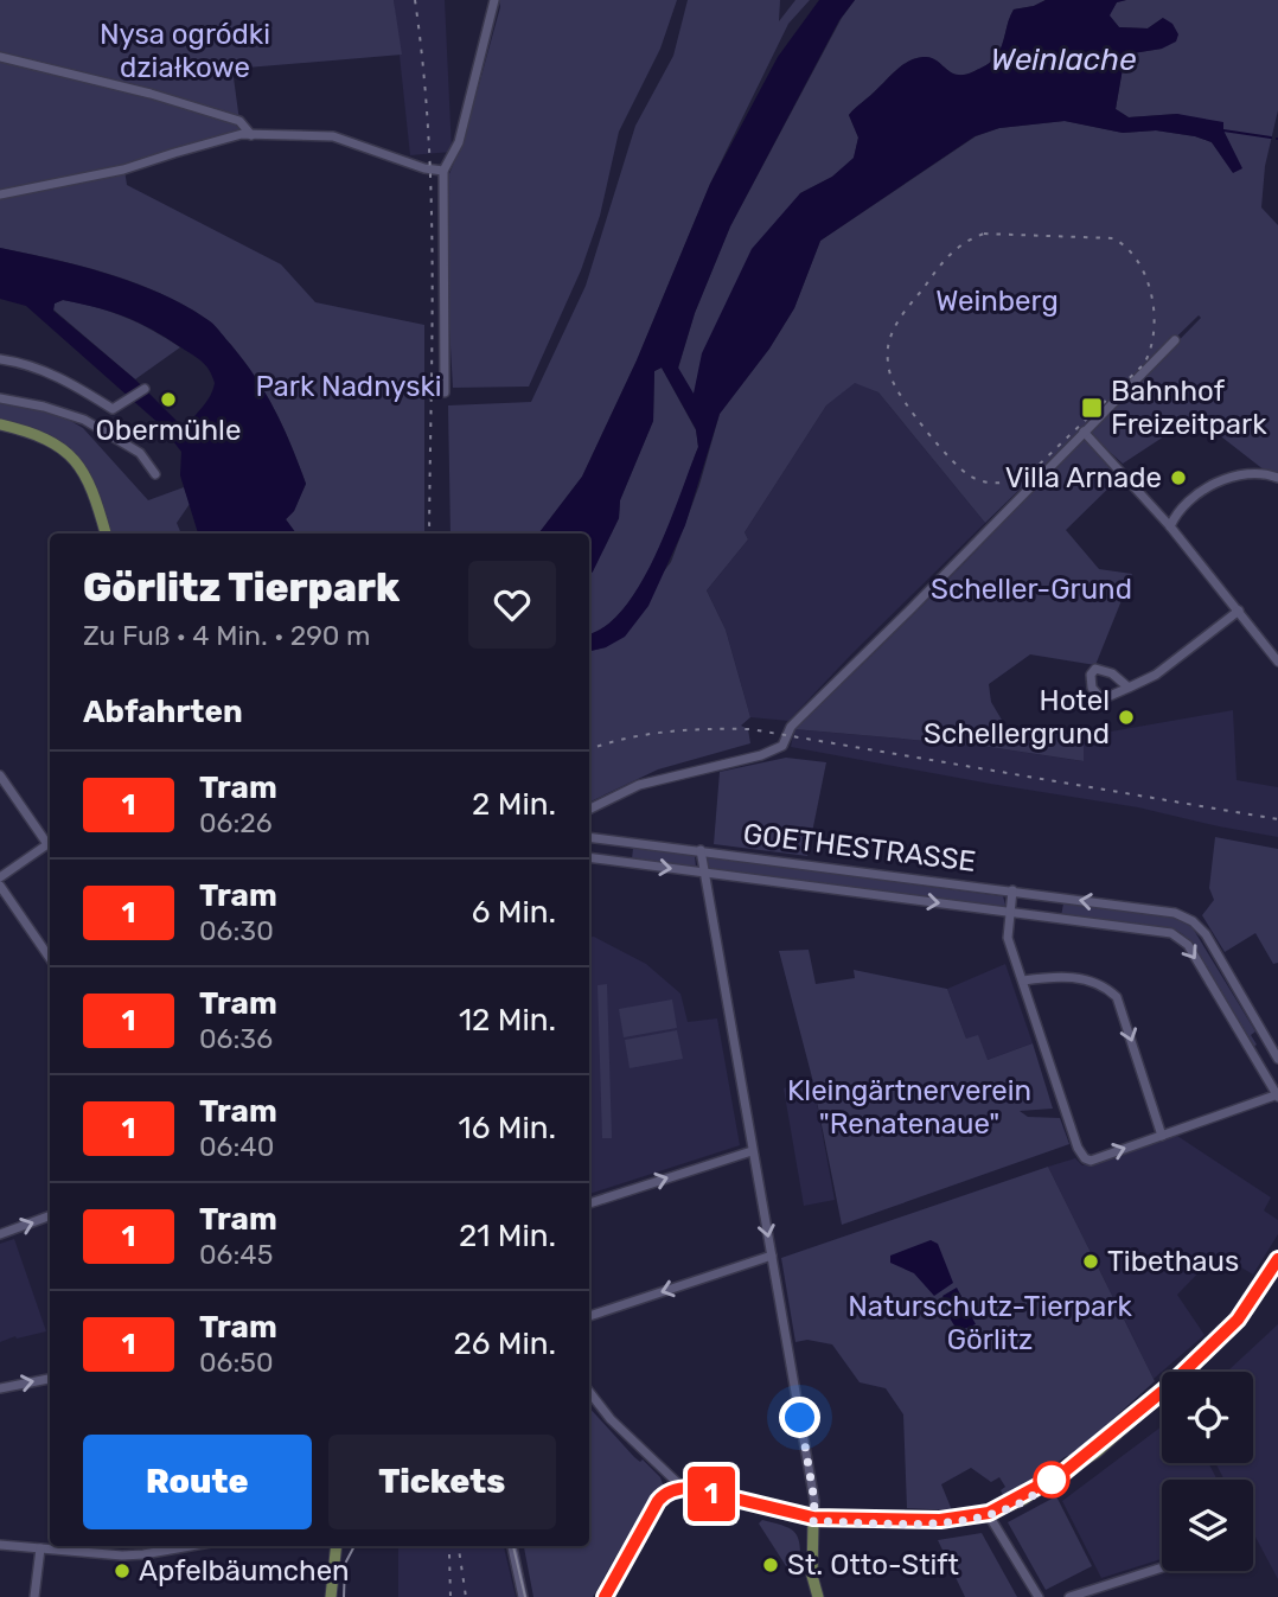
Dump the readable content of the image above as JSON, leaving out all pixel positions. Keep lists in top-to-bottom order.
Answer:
{
  "streets": {
    "street": ["GOETHESTRASSE"]
  },
  "water": ["Weinlache"],
  "parks": [
    "Nysa ogródki działkowe",
    "Weinberg",
    "Park Nadnyski",
    "Scheller-Grund",
    "Kleingärtnerverein \"Renatenaue\"",
    "Naturschutz-Tierpark Görlitz"
  ],
  "places": {
    "other": [
      "Obermühle",
      "Villa Arnade",
      "Hotel Schellergrund",
      "Tibethaus",
      "St. Otto-Stift",
      "Apfelbäumchen"
    ],
    "transit": ["Bahnhof Freizeitpark"]
  },
  "lines": ["tram line 1"],
  "page": {
    "on_map": "1",
    "heading": [
      ["Görlitz Tierpark", "Zu Fuß · 4 Min. · 290 m"],
      "Abfahrten"
    ],
    "list": [
      {
        "mark": "1",
        "name": "Tram",
        "note": "06:26",
        "value": "2 Min."
      },
      {
        "mark": "1",
        "name": "Tram",
        "note": "06:30",
        "value": "6 Min."
      },
      {
        "mark": "1",
        "name": "Tram",
        "note": "06:36",
        "value": "12 Min."
      },
      {
        "mark": "1",
        "name": "Tram",
        "note": "06:40",
        "value": "16 Min."
      },
      {
        "mark": "1",
        "name": "Tram",
        "note": "06:45",
        "value": "21 Min."
      },
      {
        "mark": "1",
        "name": "Tram",
        "note": "06:50",
        "value": "26 Min."
      }
    ],
    "buttons": ["Route", "Tickets"]
  }
}
